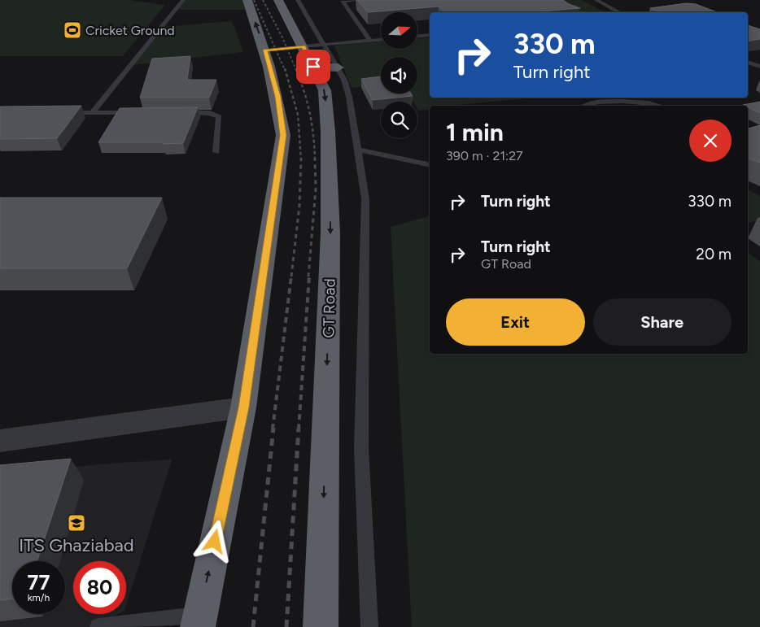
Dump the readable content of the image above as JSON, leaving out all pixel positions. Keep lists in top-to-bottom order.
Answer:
{
  "streets": {
    "highway": ["GT Road"]
  },
  "places": {
    "sports": ["Cricket Ground"],
    "school or university": ["ITS Ghaziabad"]
  },
  "north": "right",
  "page": {
    "turn": ["330 m", "Turn right"],
    "heading": ["1 min", "390 m · 21:27"],
    "list": [
      {
        "name": "Turn right",
        "value": "330 m"
      },
      {
        "name": "Turn right",
        "note": "GT Road",
        "value": "20 m"
      }
    ],
    "buttons": ["Exit", "Share"],
    "speed": "77 km/h",
    "limit": "80"
  }
}
